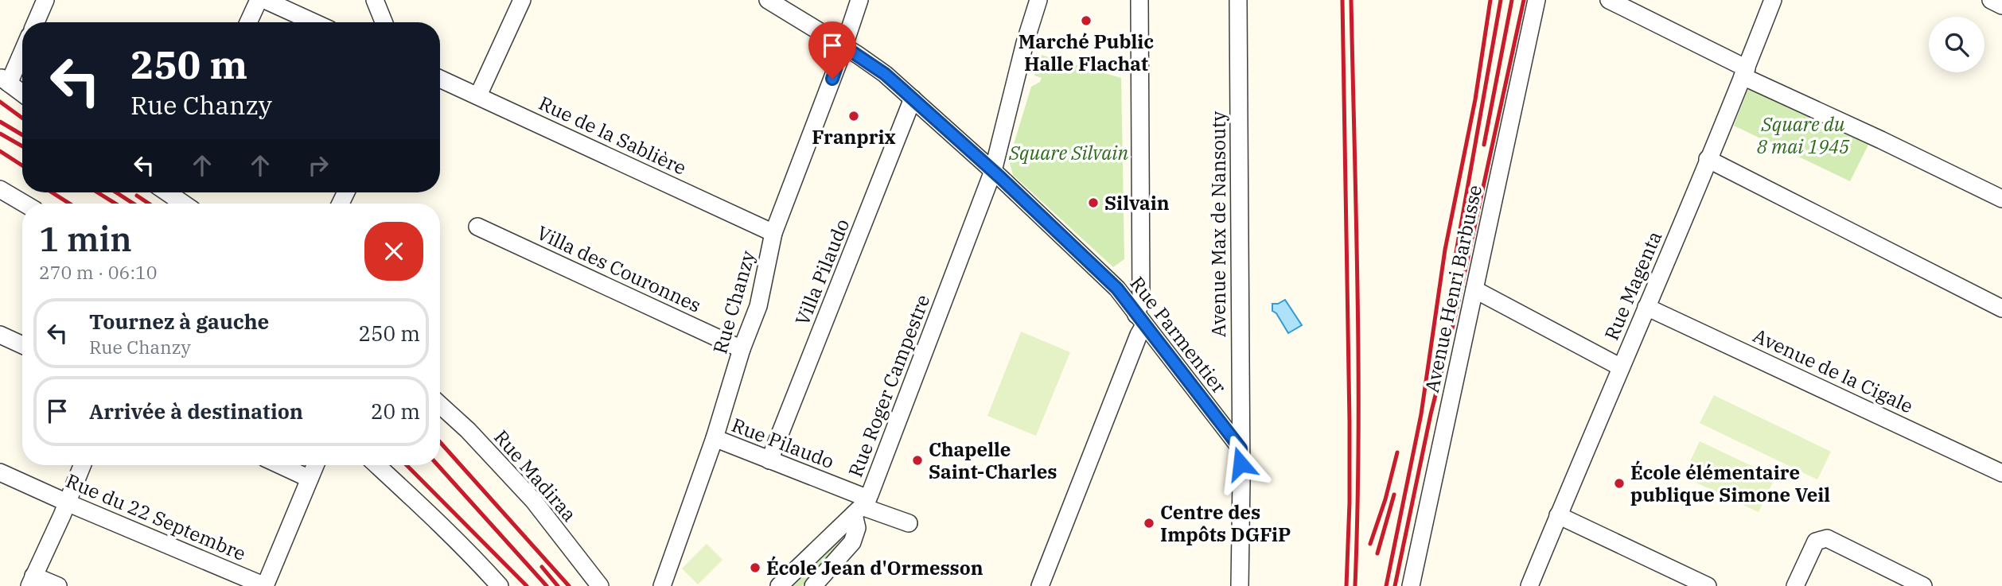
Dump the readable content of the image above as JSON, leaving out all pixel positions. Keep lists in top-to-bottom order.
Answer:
{
  "streets": {
    "street": [
      "Rue de la Sablière",
      "Avenue Max de Nansouty",
      "Villa des Couronnes",
      "Villa Pilaudo",
      "Rue Magenta",
      "Avenue Henri Barbusse",
      "Rue Chanzy",
      "Rue Parmentier",
      "Avenue de la Cigale",
      "Rue Roger Campestre",
      "Rue Pilaudo",
      "Rue Madiraa",
      "Rue du 22 Septembre"
    ]
  },
  "crossings": [
    ["Rue de la Sablière", "Rue Chanzy"],
    ["Avenue Max de Nansouty", "Rue Parmentier"],
    ["Villa des Couronnes", "Rue Chanzy"],
    ["Villa Pilaudo", "Rue Parmentier"],
    ["Villa Pilaudo", "Rue Pilaudo"],
    ["Rue Magenta", "Avenue de la Cigale"],
    ["Rue Chanzy", "Rue Parmentier"],
    ["Rue Chanzy", "Rue Pilaudo"],
    ["Rue Parmentier", "Rue Roger Campestre"],
    ["Rue Roger Campestre", "Rue Pilaudo"]
  ],
  "parks": ["Square du 8 mai 1945", "Square Silvain"],
  "places": [
    "Marché Public Halle Flachat",
    "Franprix",
    "Silvain",
    "Chapelle Saint-Charles",
    "École élémentaire publique Simone Veil",
    "Centre des Impôts DGFiP",
    "École Jean d'Ormesson"
  ],
  "page": {
    "turn": ["250 m", "Rue Chanzy"],
    "heading": ["1 min", "270 m · 06:10"],
    "list": [
      {
        "name": "Tournez à gauche",
        "note": "Rue Chanzy",
        "value": "250 m"
      },
      {
        "name": "Arrivée à destination",
        "value": "20 m"
      }
    ]
  }
}
